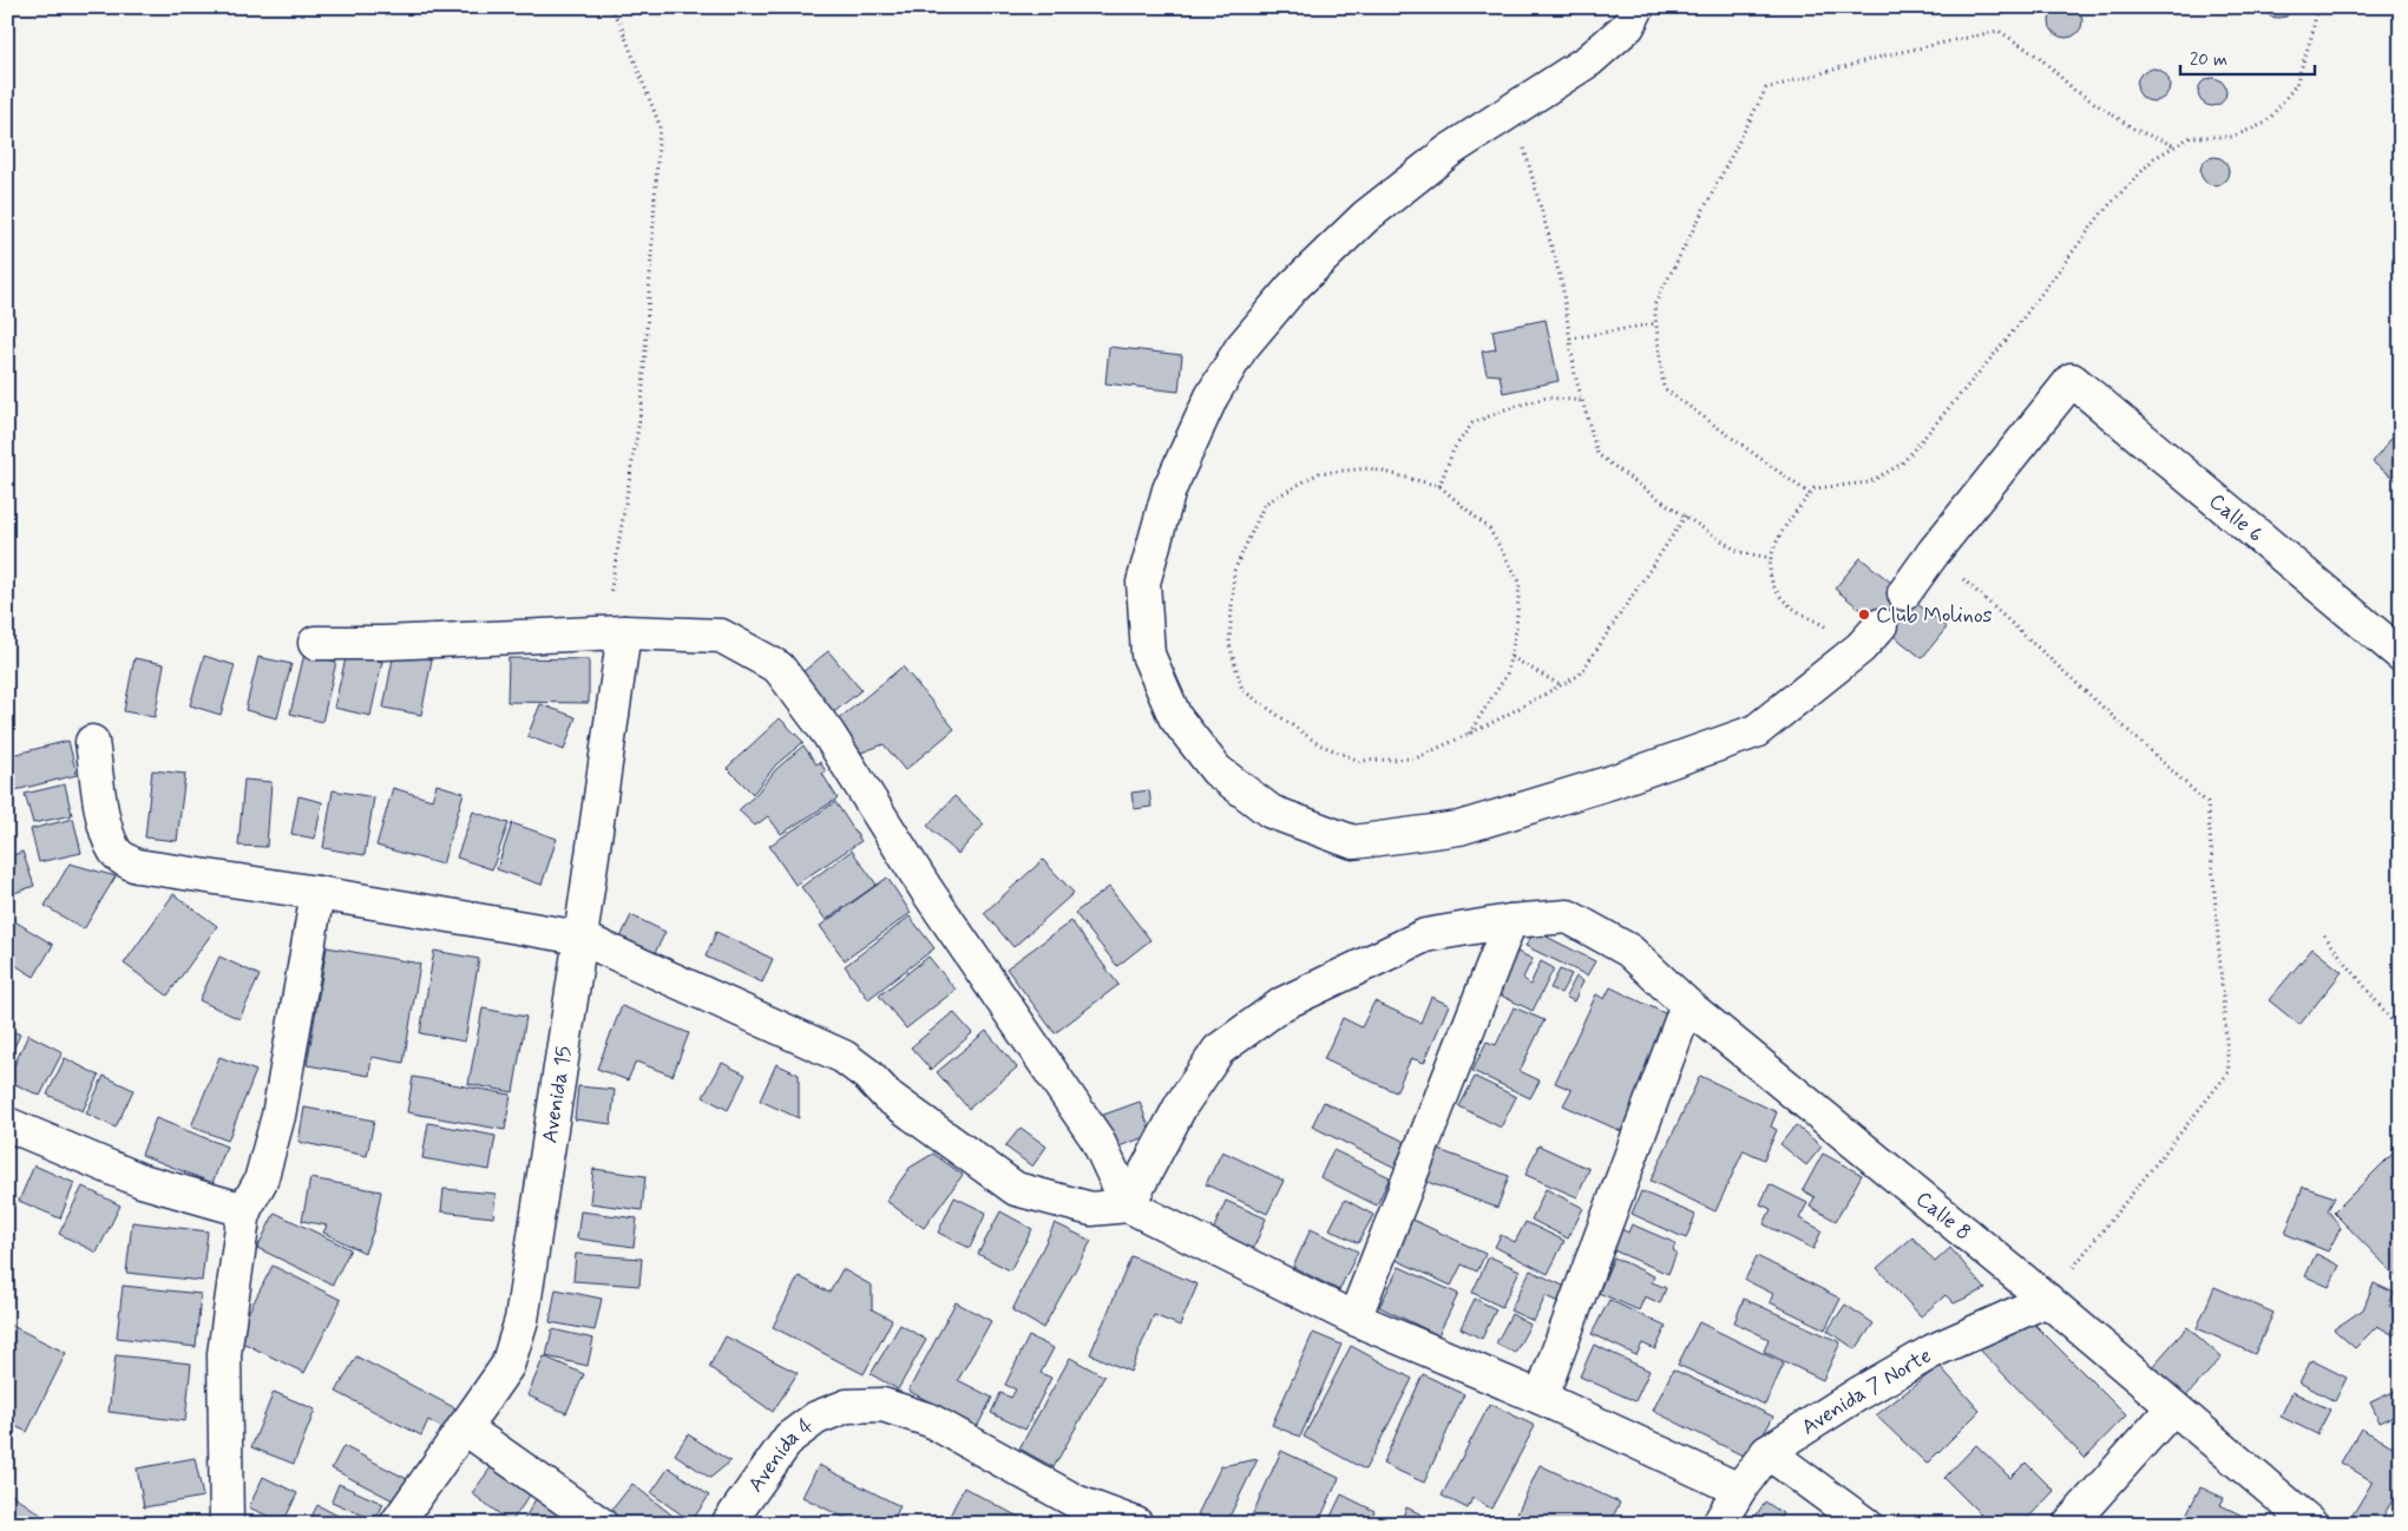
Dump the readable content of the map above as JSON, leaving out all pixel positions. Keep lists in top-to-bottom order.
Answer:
{
  "streets": {
    "street": [
      "Calle 6",
      "Avenida 15",
      "Calle 8",
      "Avenida 7 Norte",
      "Avenida 4"
    ]
  },
  "crossings": [
    ["Calle 8", "Avenida 7 Norte"]
  ],
  "places": ["Club Molinos"],
  "scale_bar": "20 m"
}
